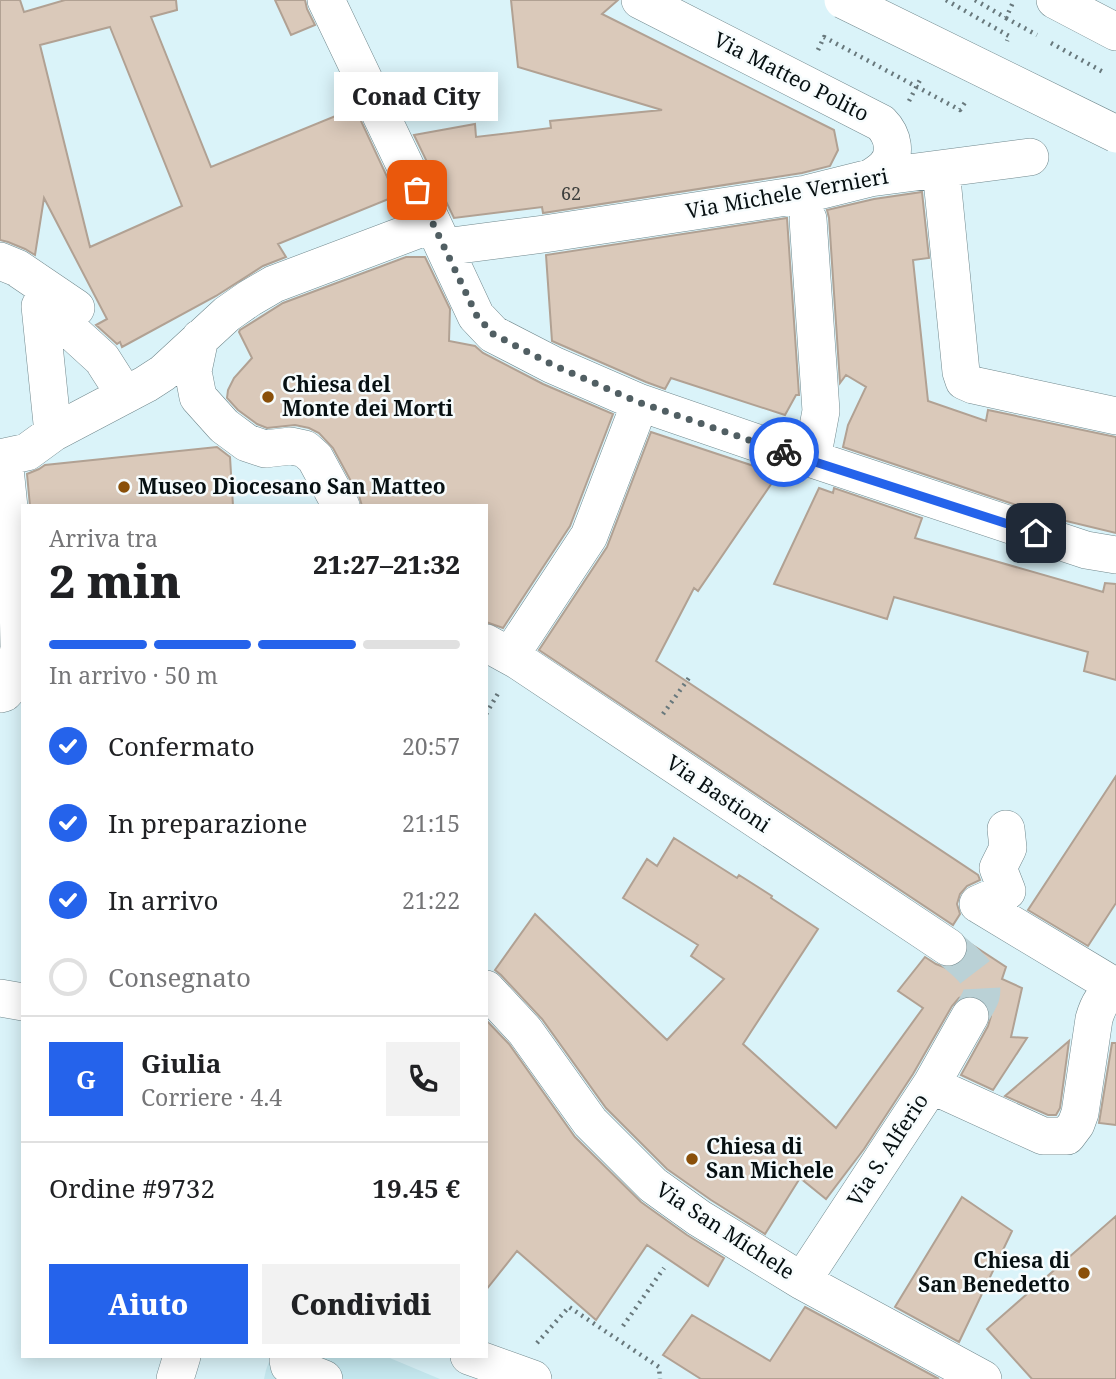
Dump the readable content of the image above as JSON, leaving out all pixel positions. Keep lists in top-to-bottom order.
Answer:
{
  "streets": {
    "street": [
      "Via Matteo Polito",
      "Via Michele Vernieri",
      "Via Bastioni",
      "Via S. Alferio",
      "Via San Michele"
    ]
  },
  "crossings": [
    ["Via Matteo Polito", "Via Michele Vernieri"],
    ["Via S. Alferio", "Via San Michele"]
  ],
  "places": [
    "Conad City",
    "Chiesa del Monte dei Morti",
    "Museo Diocesano San Matteo",
    "Chiesa di San Michele",
    "Chiesa di San Benedetto"
  ],
  "house_numbers": ["62"],
  "page": {
    "bubble": "Conad City",
    "heading": ["2 min", "Arriva tra", "21:27–21:32"],
    "panel": [
      "Giulia",
      "Corriere · 4.4",
      "Ordine #9732",
      "19.45 €"
    ],
    "bar": "In arrivo · 50 m",
    "list": [
      ["Confermato", "20:57"],
      ["In preparazione", "21:15"],
      ["In arrivo", "21:22"],
      "Consegnato"
    ],
    "round": "G",
    "buttons": ["Aiuto", "Condividi"]
  }
}
